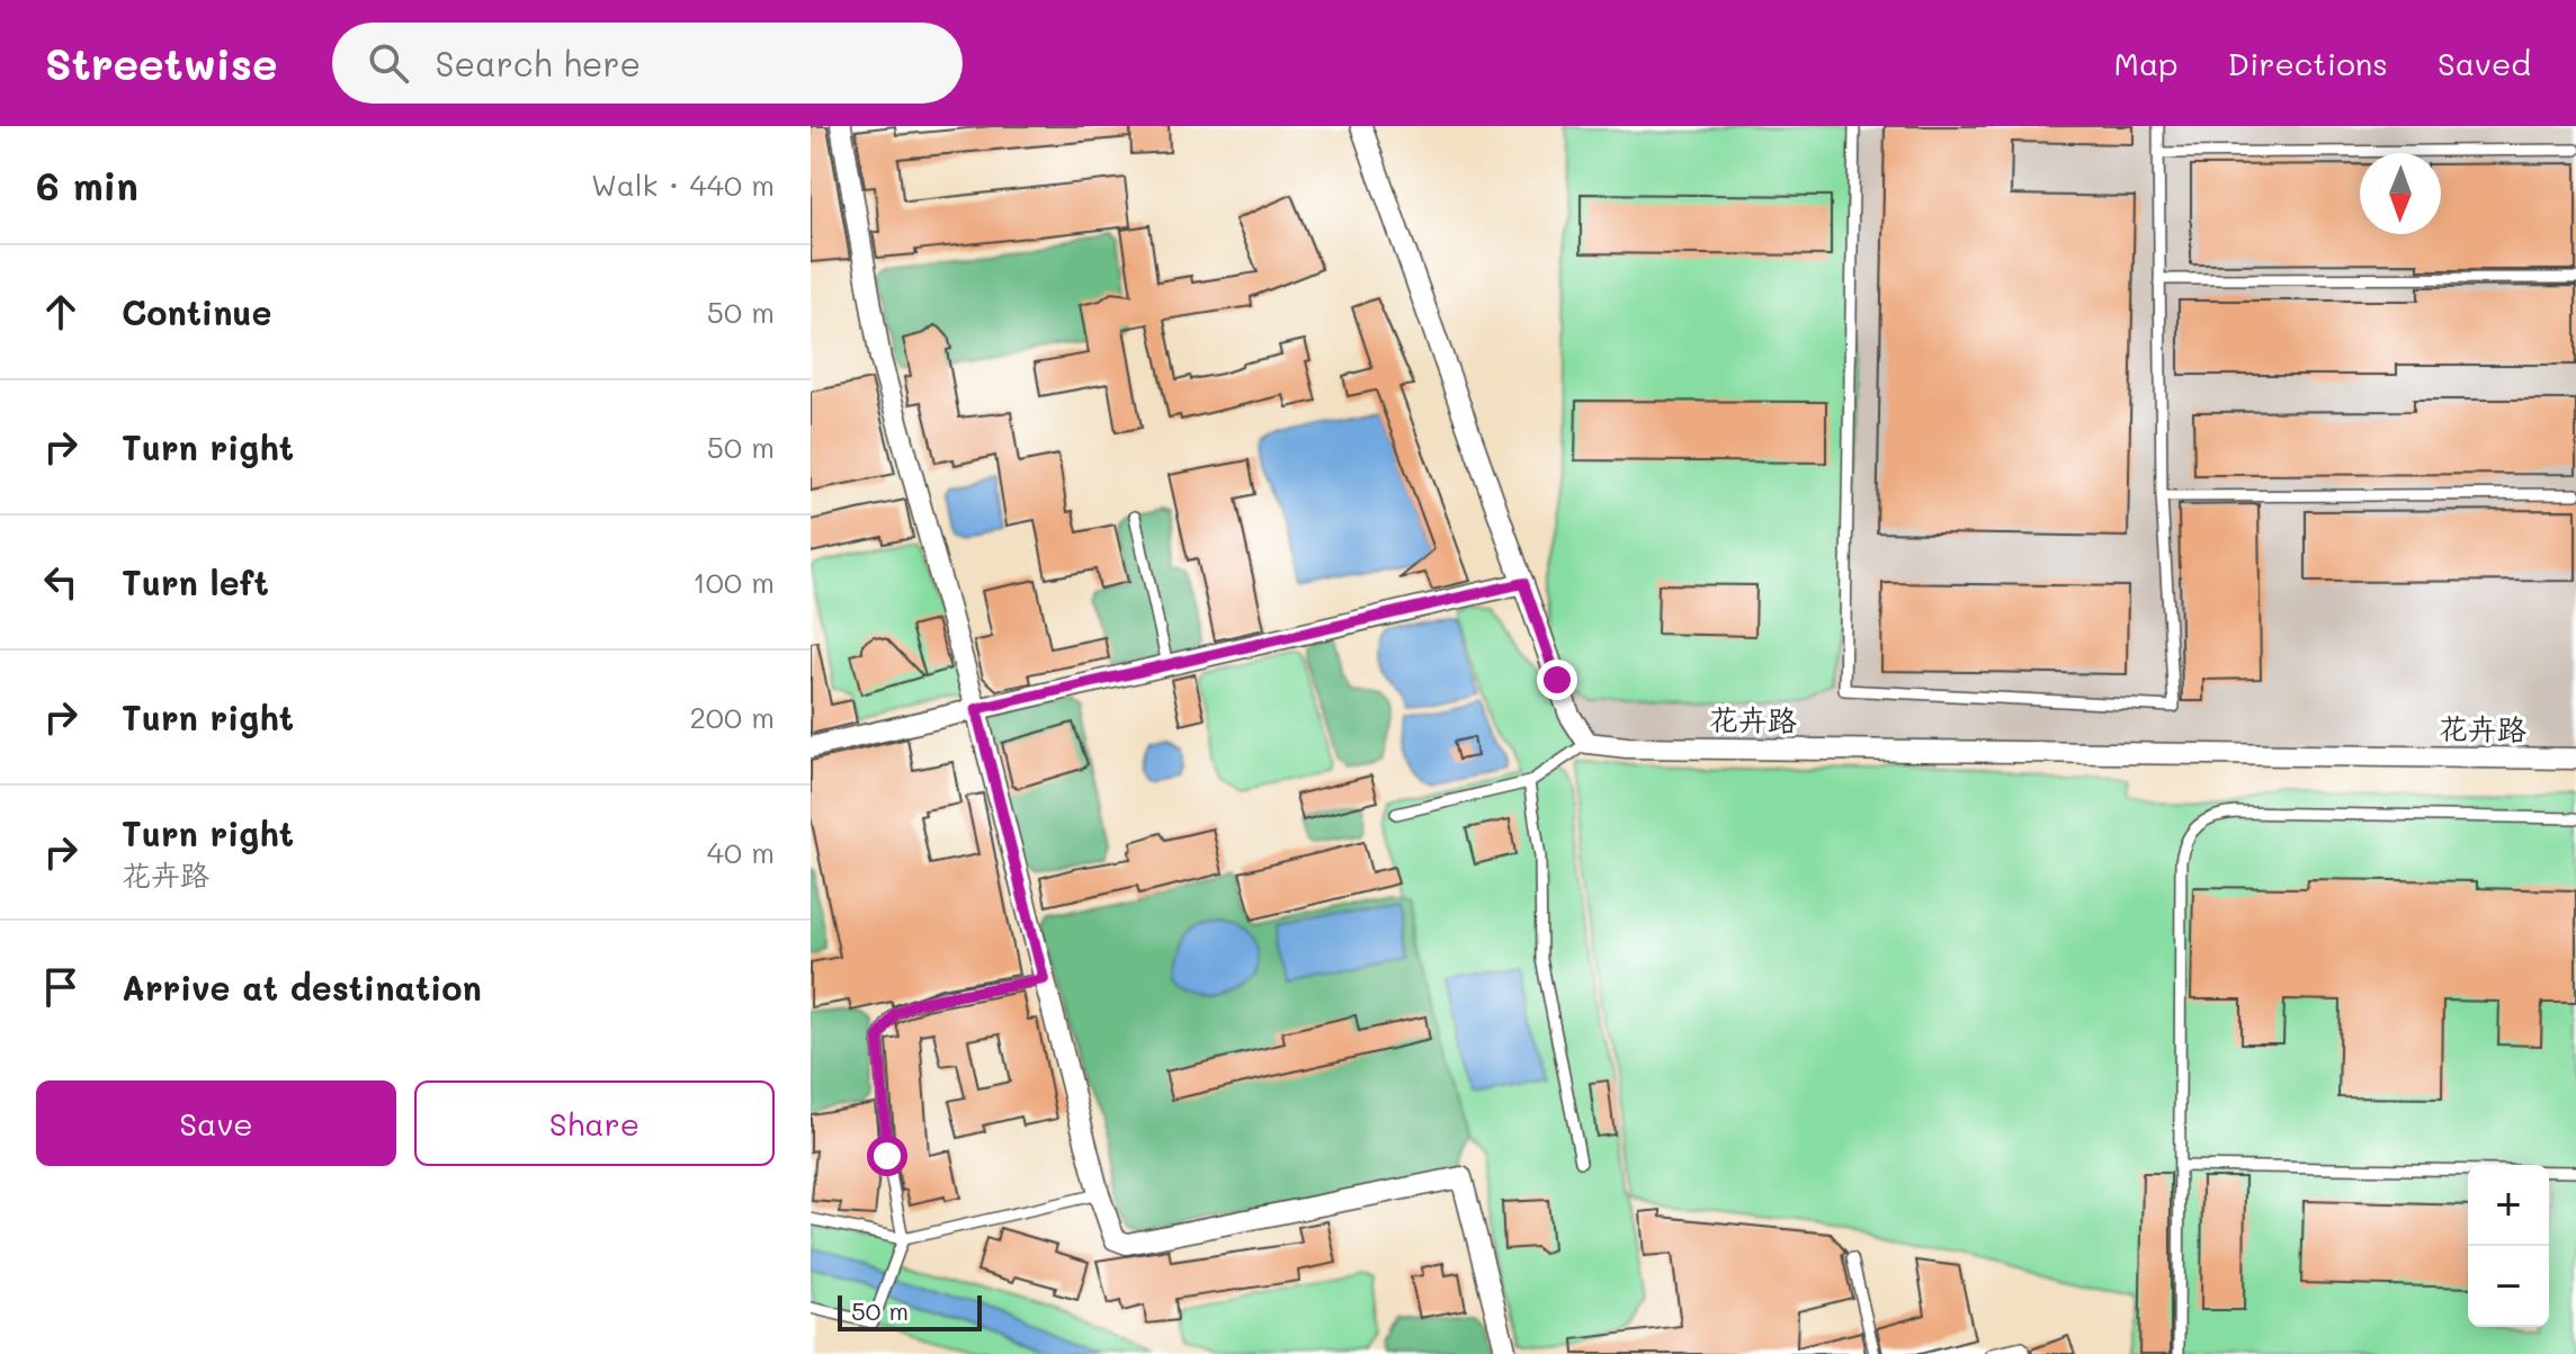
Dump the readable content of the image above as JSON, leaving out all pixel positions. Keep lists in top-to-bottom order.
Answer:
{
  "streets": {
    "street": ["花卉路"]
  },
  "scale_bar": "50 m",
  "north": "bottom",
  "page": {
    "header": "Streetwise",
    "search": "Search here",
    "nav": ["Map", "Directions", "Saved"],
    "heading": ["6 min", "Walk · 440 m"],
    "list": [
      ["Continue", "50 m"],
      ["Turn right", "50 m"],
      ["Turn left", "100 m"],
      ["Turn right", "200 m"],
      ["Turn right", "花卉路", "40 m"],
      "Arrive at destination"
    ],
    "buttons": ["Save", "Share"],
    "map_buttons": ["+", "−"],
    "scale": "50 m"
  }
}
